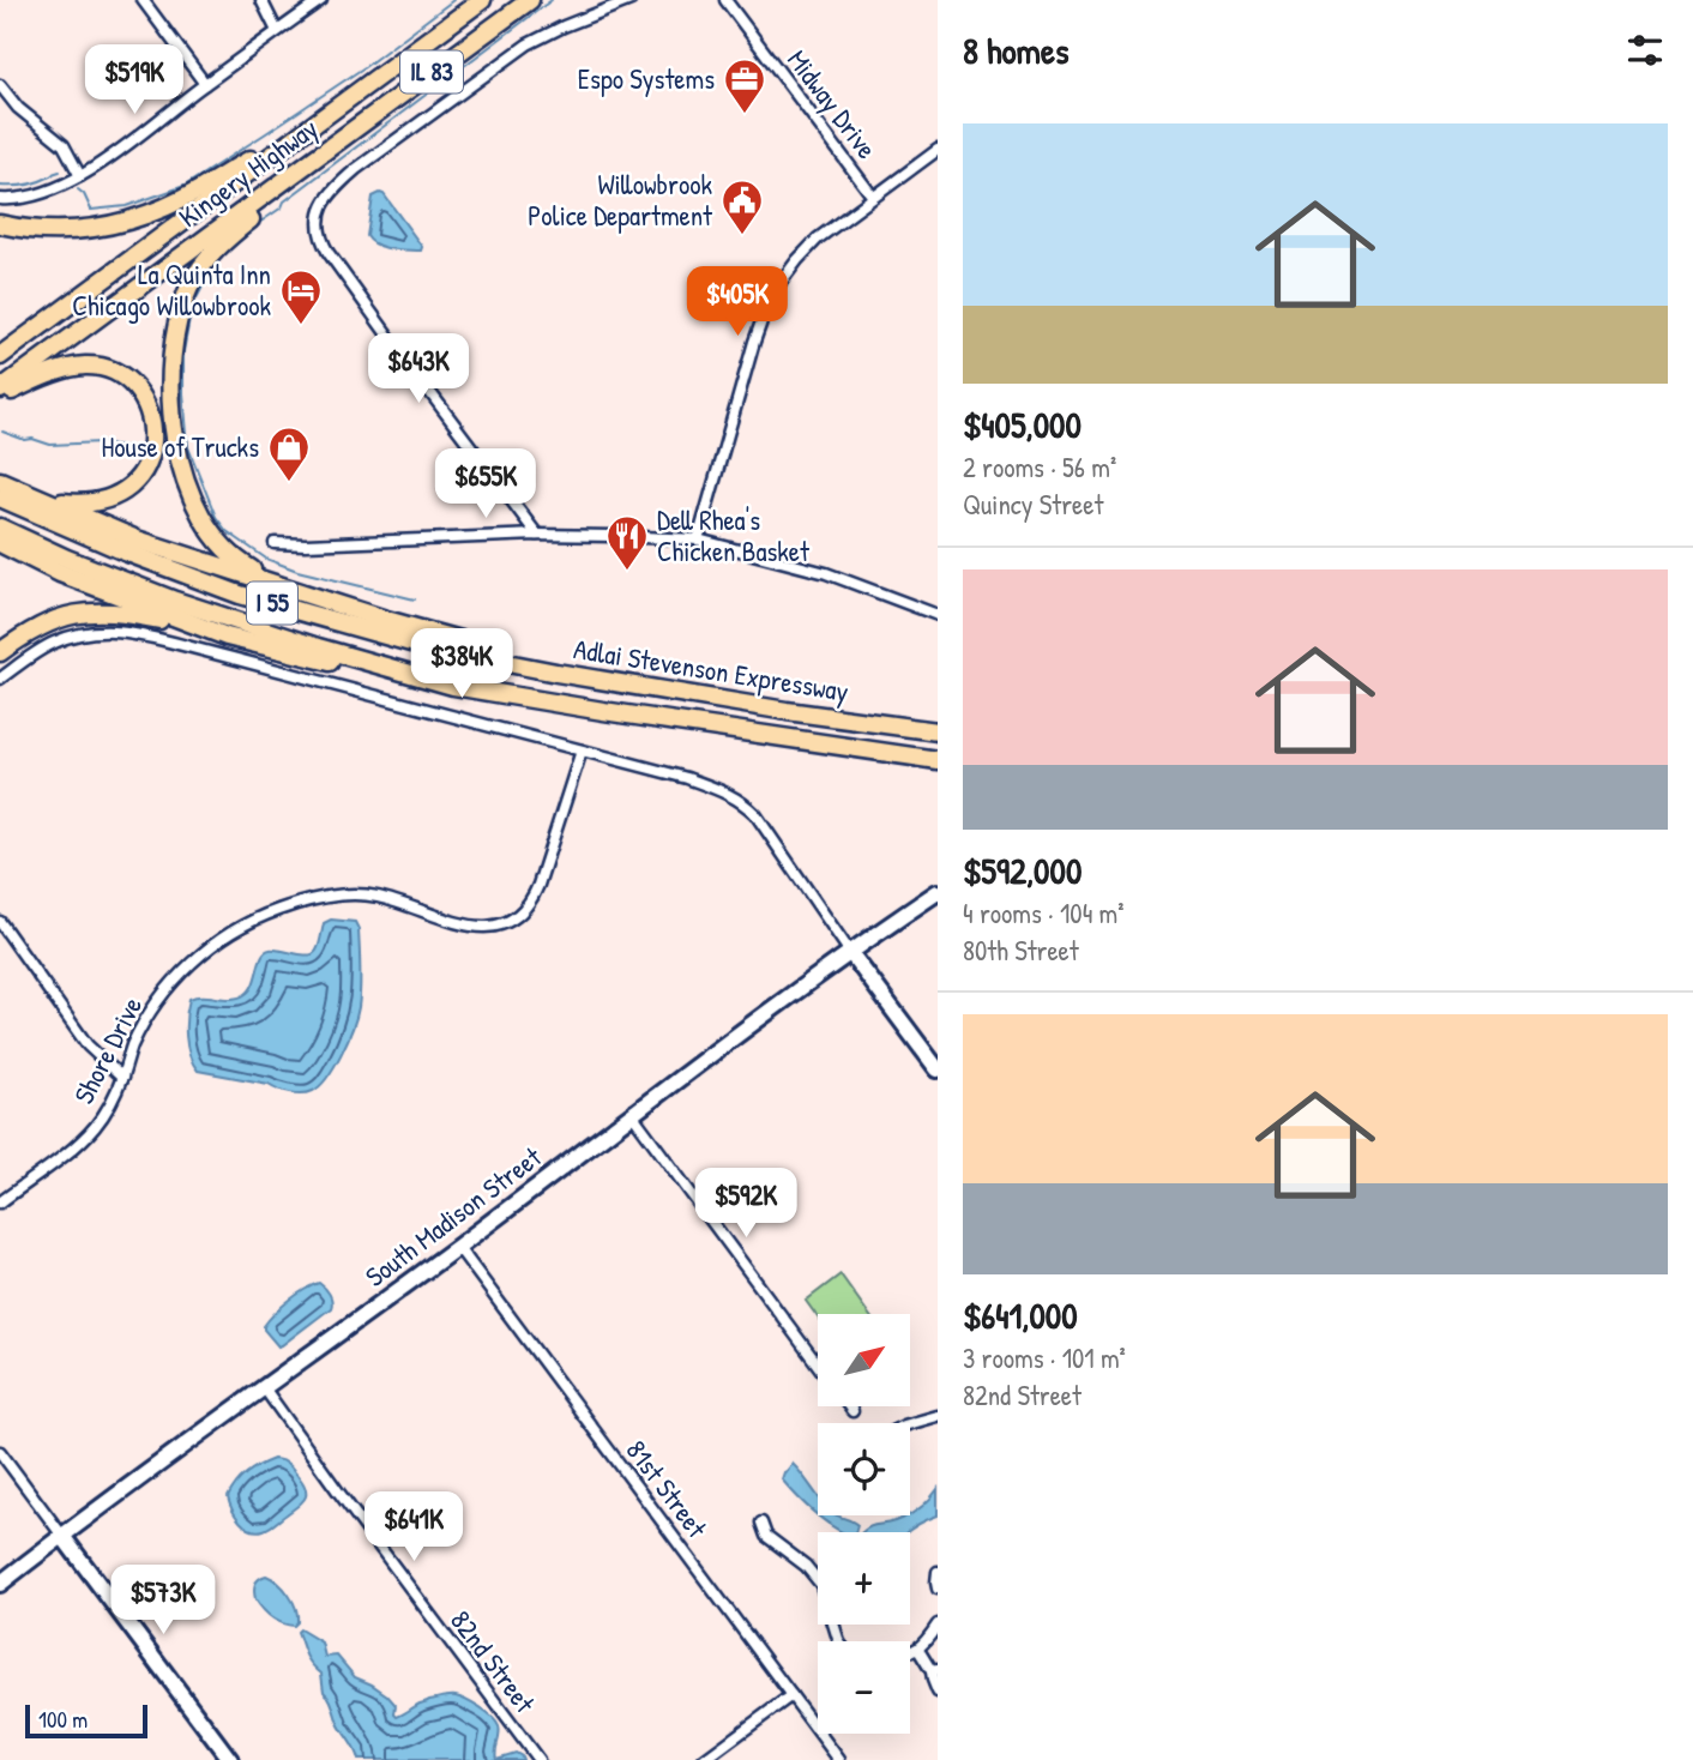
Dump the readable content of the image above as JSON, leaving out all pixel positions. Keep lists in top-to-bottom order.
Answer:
{
  "streets": {
    "highway": [
      "IL 83",
      "Kingery Highway",
      "I 55",
      "Adlai Stevenson Expressway"
    ],
    "street": [
      "Midway Drive",
      "Shore Drive",
      "South Madison Street",
      "81st Street",
      "82nd Street"
    ]
  },
  "crossings": [
    ["South Madison Street", "81st Street"],
    ["South Madison Street", "82nd Street"]
  ],
  "places": {
    "office": ["Espo Systems"],
    "public building": ["Willowbrook Police Department"],
    "hotel": ["La Quinta Inn Chicago Willowbrook"],
    "shop": ["House of Trucks"],
    "restaurant": ["Dell Rhea's Chicken Basket"]
  },
  "scale_bar": "100 m",
  "north": "top right",
  "page": {
    "heading": "8 homes",
    "price": [
      "$519K",
      "$405K",
      "$643K",
      "$655K",
      "$384K",
      "$592K",
      "$641K",
      "$573K"
    ],
    "list": [
      {
        "name": "$405,000",
        "note": "2 rooms · 56 m² · Quincy Street"
      },
      {
        "name": "$592,000",
        "note": "4 rooms · 104 m² · 80th Street"
      },
      {
        "name": "$641,000",
        "note": "3 rooms · 101 m² · 82nd Street"
      }
    ],
    "map_buttons": ["+", "−"],
    "scale": "100 m"
  }
}
